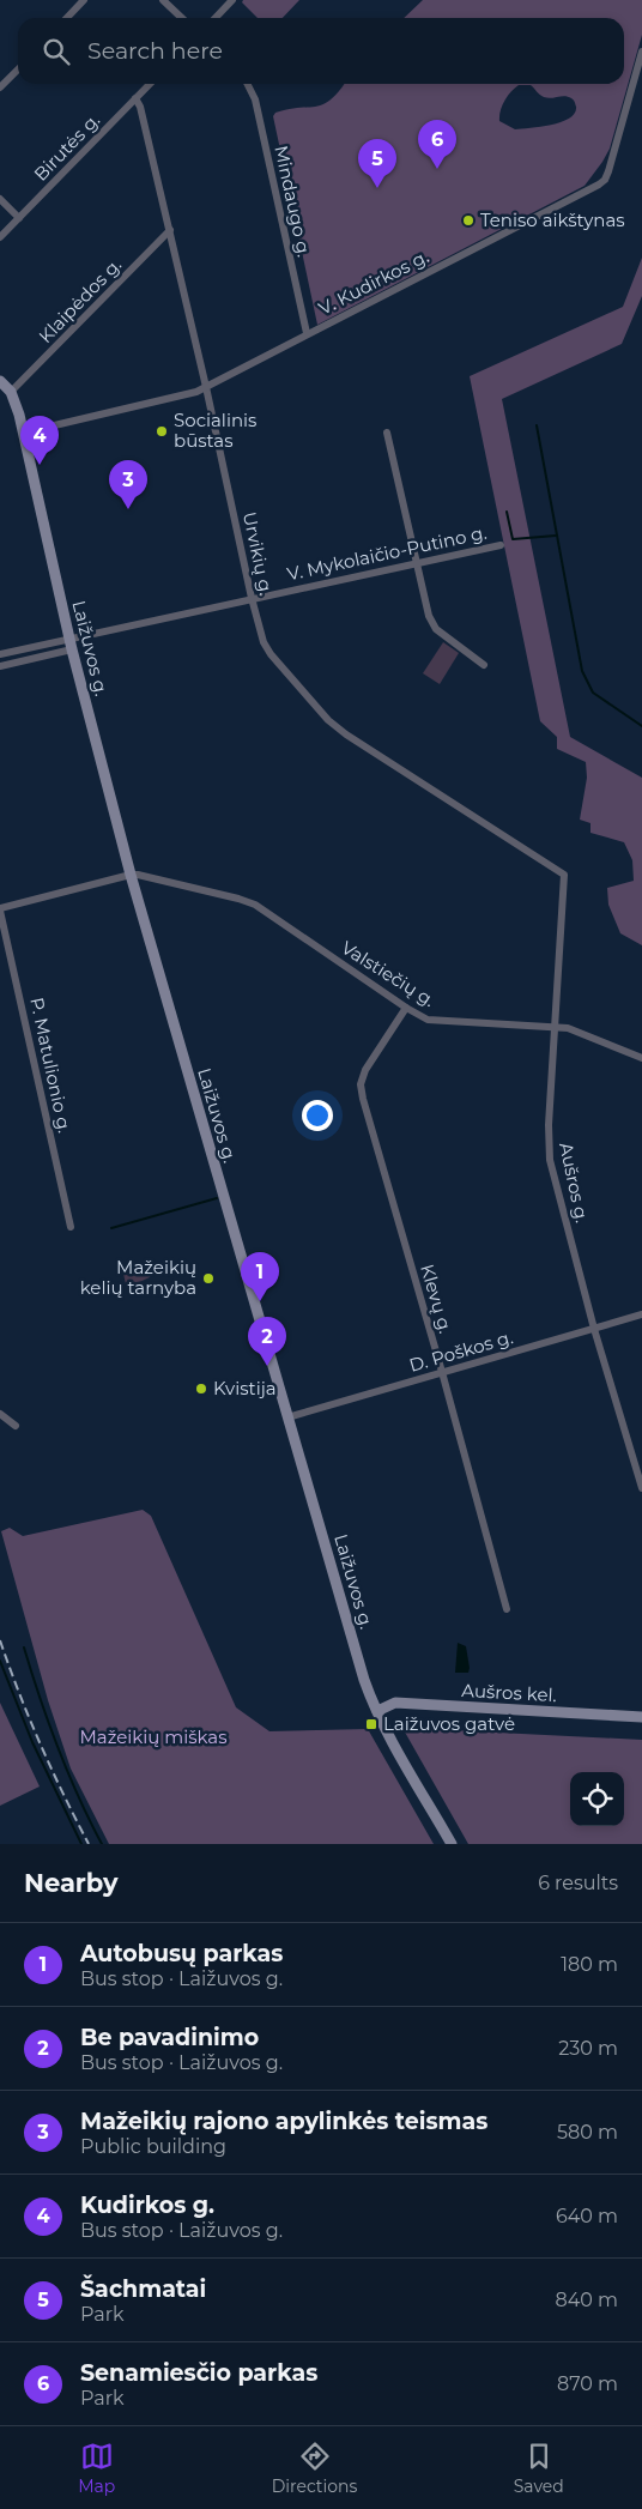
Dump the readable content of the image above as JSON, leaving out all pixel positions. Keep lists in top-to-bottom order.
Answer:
{
  "streets": {
    "main road": ["Laižuvos g.", "Aušros kel."],
    "street": [
      "Birutės g.",
      "Mindaugo g.",
      "V. Kudirkos g.",
      "Klaipėdos g.",
      "Urvikių g.",
      "V. Mykolaičio-Putino g.",
      "Valstiečių g.",
      "P. Matulionio g.",
      "Aušros g.",
      "Klevų g.",
      "D. Poškos g."
    ]
  },
  "crossings": [
    ["Birutės g.", "Urvikių g."],
    ["Mindaugo g.", "V. Kudirkos g."],
    ["V. Kudirkos g.", "Urvikių g."],
    ["V. Kudirkos g.", "Laižuvos g."],
    ["Klaipėdos g.", "Urvikių g."],
    ["Klaipėdos g.", "Laižuvos g."],
    ["Urvikių g.", "V. Mykolaičio-Putino g."],
    ["Urvikių g.", "Aušros g."],
    ["V. Mykolaičio-Putino g.", "Laižuvos g."],
    ["Laižuvos g.", "Valstiečių g."],
    ["Laižuvos g.", "D. Poškos g."],
    ["Laižuvos g.", "Aušros kel."],
    ["Valstiečių g.", "Aušros g."],
    ["Valstiečių g.", "Klevų g."],
    ["Aušros g.", "D. Poškos g."],
    ["Klevų g.", "D. Poškos g."]
  ],
  "parks": ["Mažeikių miškas"],
  "places": {
    "other": [
      "Teniso aikštynas",
      "Socialinis būstas",
      "Mažeikių kelių tarnyba",
      "Kvistija"
    ],
    "transit": ["Laižuvos gatvė"]
  },
  "page": {
    "search": "Search here",
    "pins": [
      "6",
      "5",
      "4",
      "3",
      "1",
      "2"
    ],
    "heading": ["Nearby", "6 results"],
    "list": [
      {
        "mark": "1",
        "name": "Autobusų parkas",
        "note": "Bus stop · Laižuvos g.",
        "value": "180 m"
      },
      {
        "mark": "2",
        "name": "Be pavadinimo",
        "note": "Bus stop · Laižuvos g.",
        "value": "230 m"
      },
      {
        "mark": "3",
        "name": "Mažeikių rajono apylinkės teismas",
        "note": "Public building",
        "value": "580 m"
      },
      {
        "mark": "4",
        "name": "Kudirkos g.",
        "note": "Bus stop · Laižuvos g.",
        "value": "640 m"
      },
      {
        "mark": "5",
        "name": "Šachmatai",
        "note": "Park",
        "value": "840 m"
      },
      {
        "mark": "6",
        "name": "Senamiesčio parkas",
        "note": "Park",
        "value": "870 m"
      }
    ],
    "nav": ["Map", "Directions", "Saved"]
  }
}
